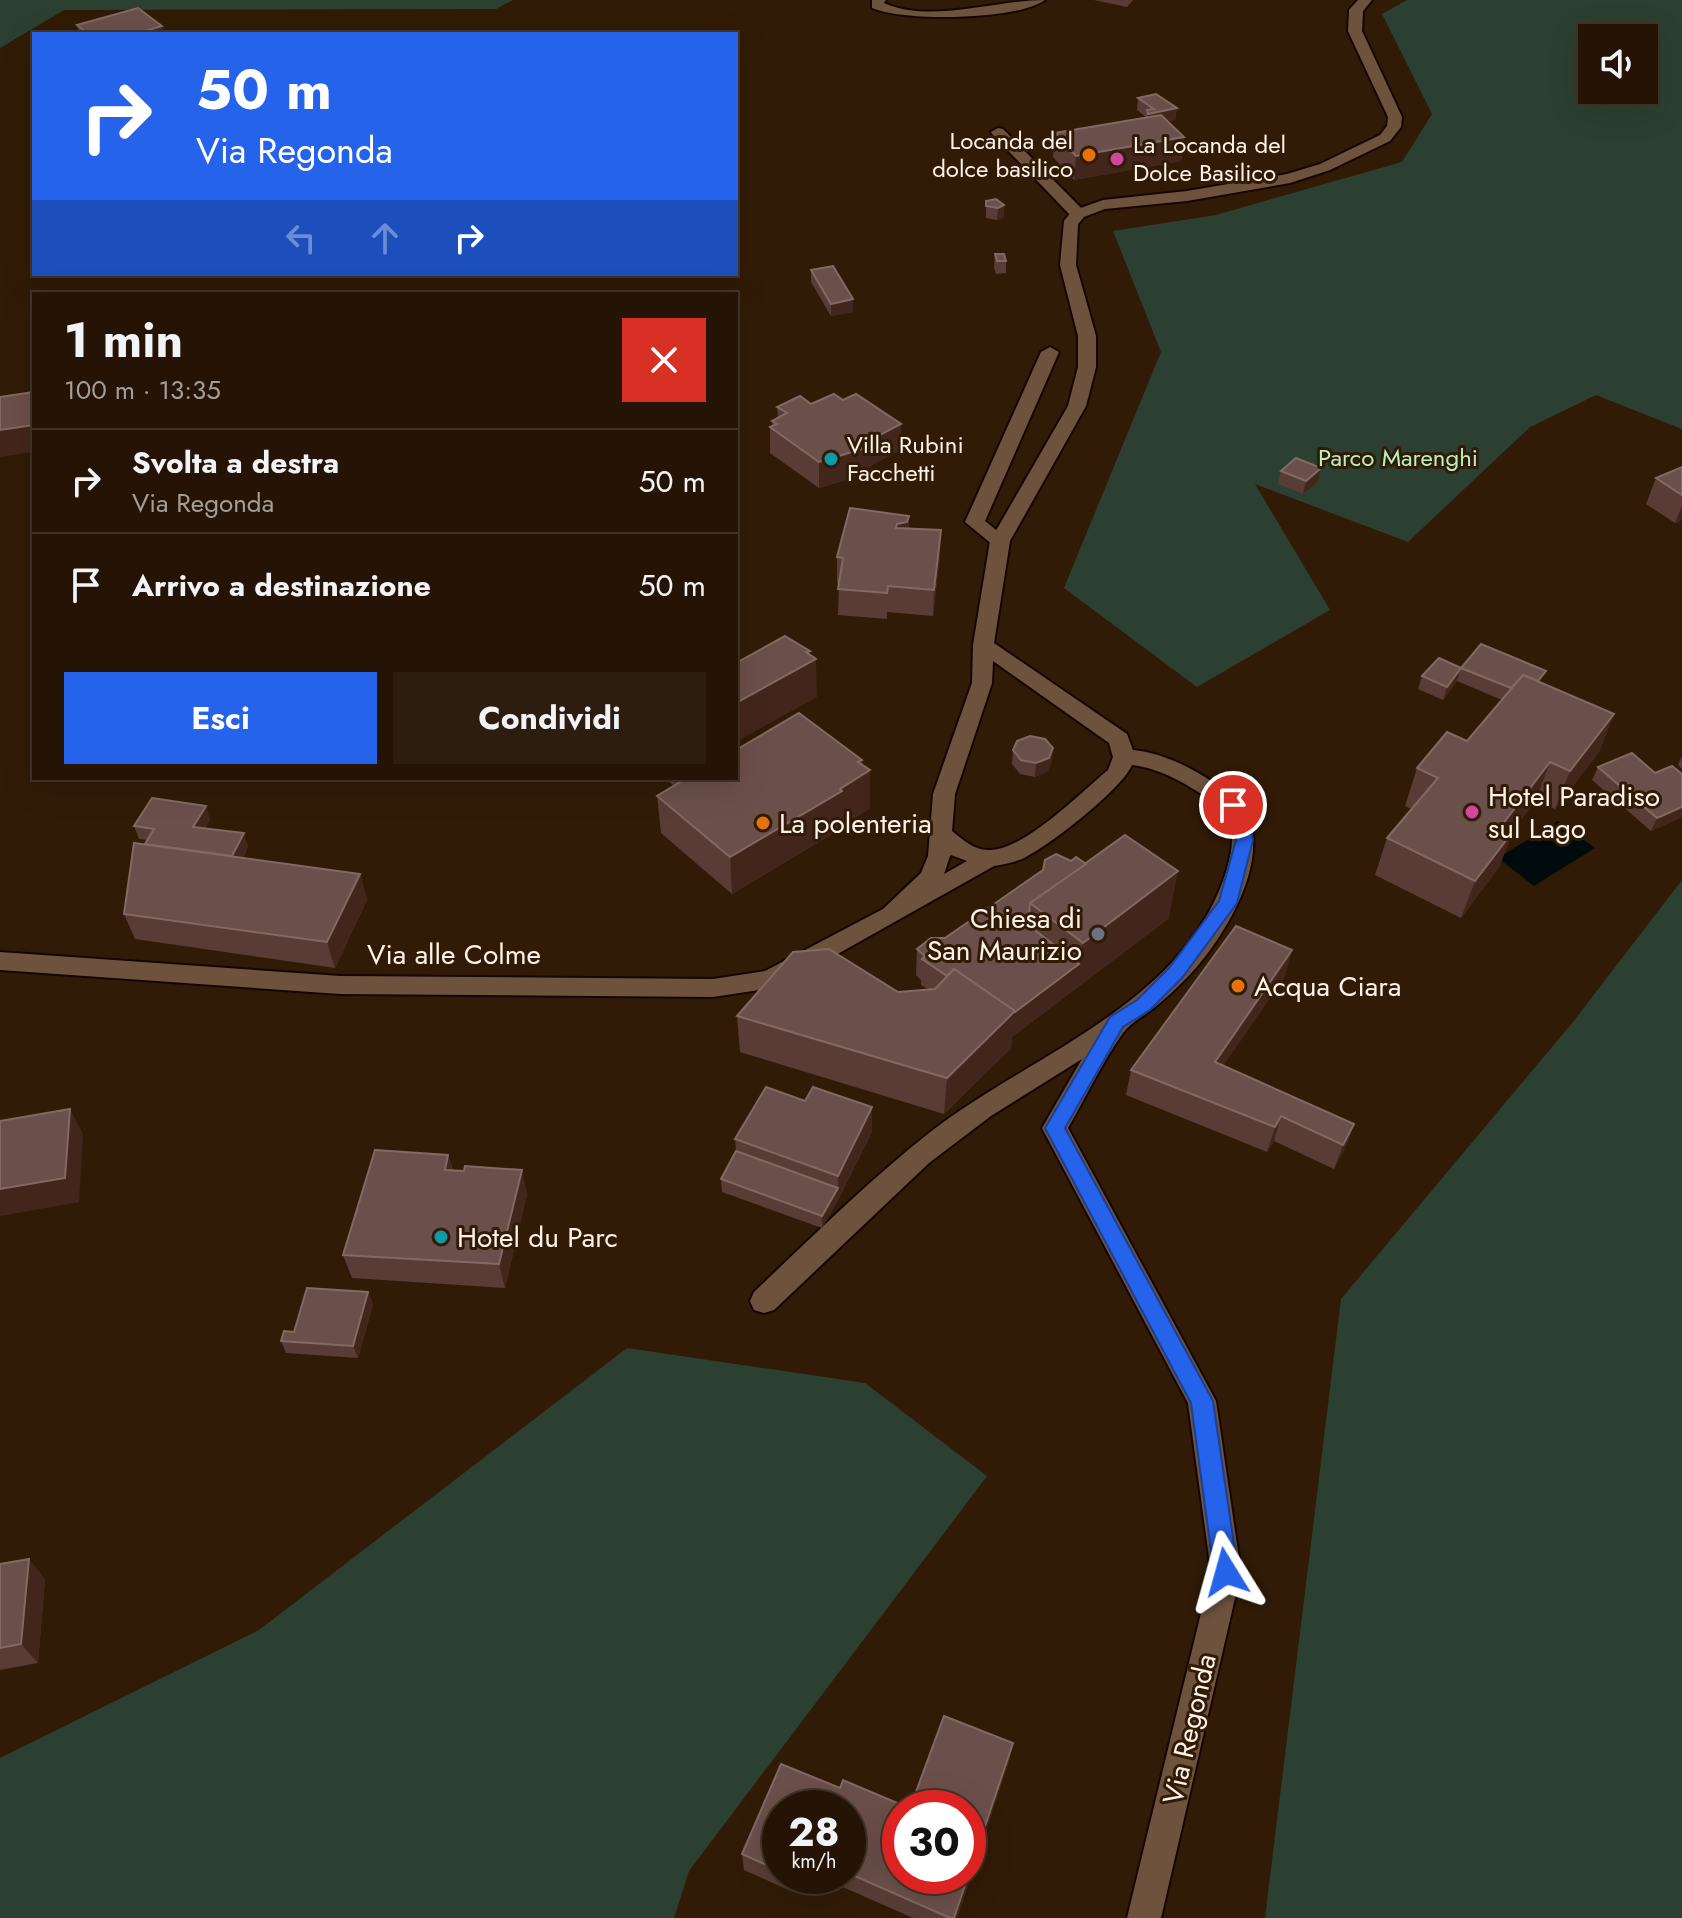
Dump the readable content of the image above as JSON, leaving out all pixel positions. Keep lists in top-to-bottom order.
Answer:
{
  "streets": {
    "street": ["Via alle Colme", "Via Regonda"]
  },
  "crossings": [
    ["Via alle Colme", "Via Regonda"]
  ],
  "parks": ["Parco Marenghi"],
  "places": [
    "Locanda del dolce basilico",
    "La Locanda del Dolce Basilico",
    "Villa Rubini Facchetti",
    "Hotel Paradiso sul Lago",
    "La polenteria",
    "Chiesa di San Maurizio",
    "Acqua Ciara",
    "Hotel du Parc"
  ],
  "page": {
    "turn": ["50 m", "Via Regonda"],
    "heading": ["1 min", "100 m · 13:35"],
    "list": [
      {
        "name": "Svolta a destra",
        "note": "Via Regonda",
        "value": "50 m"
      },
      {
        "name": "Arrivo a destinazione",
        "value": "50 m"
      }
    ],
    "buttons": ["Esci", "Condividi"],
    "speed": "28 km/h",
    "limit": "30"
  }
}
